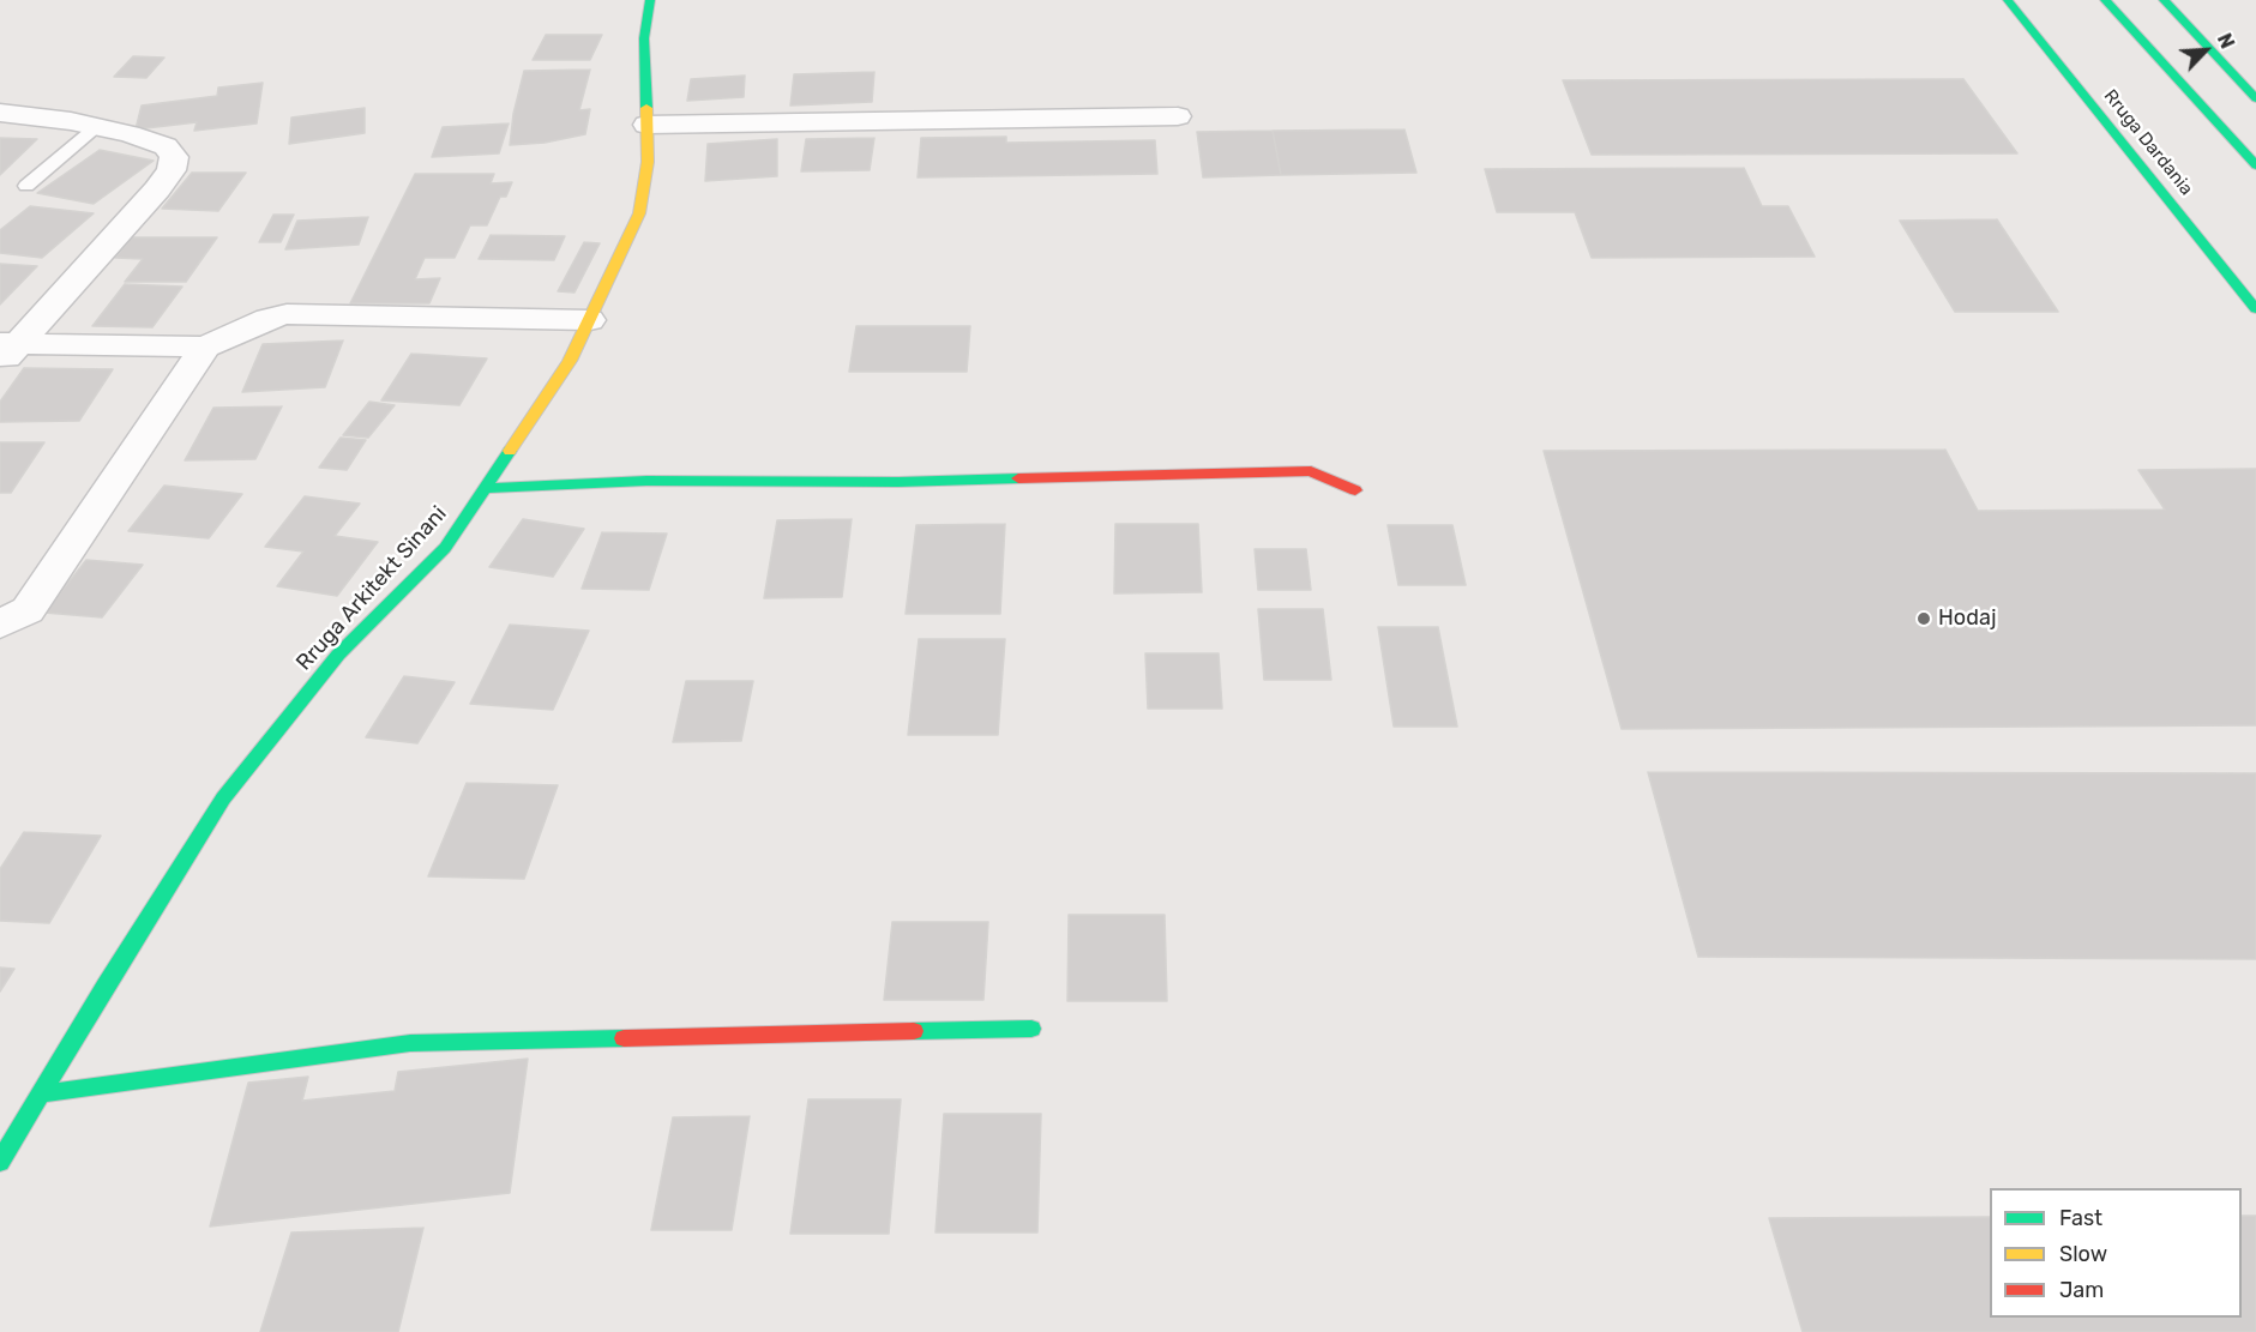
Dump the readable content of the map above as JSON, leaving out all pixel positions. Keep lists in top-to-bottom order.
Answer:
{
  "streets": {
    "main road": ["Rruga Dardania", "Rruga Arkitekt Sinani"]
  },
  "places": ["Hodaj"],
  "legend": ["Fast", "Slow", "Jam"],
  "north": "top right"
}
